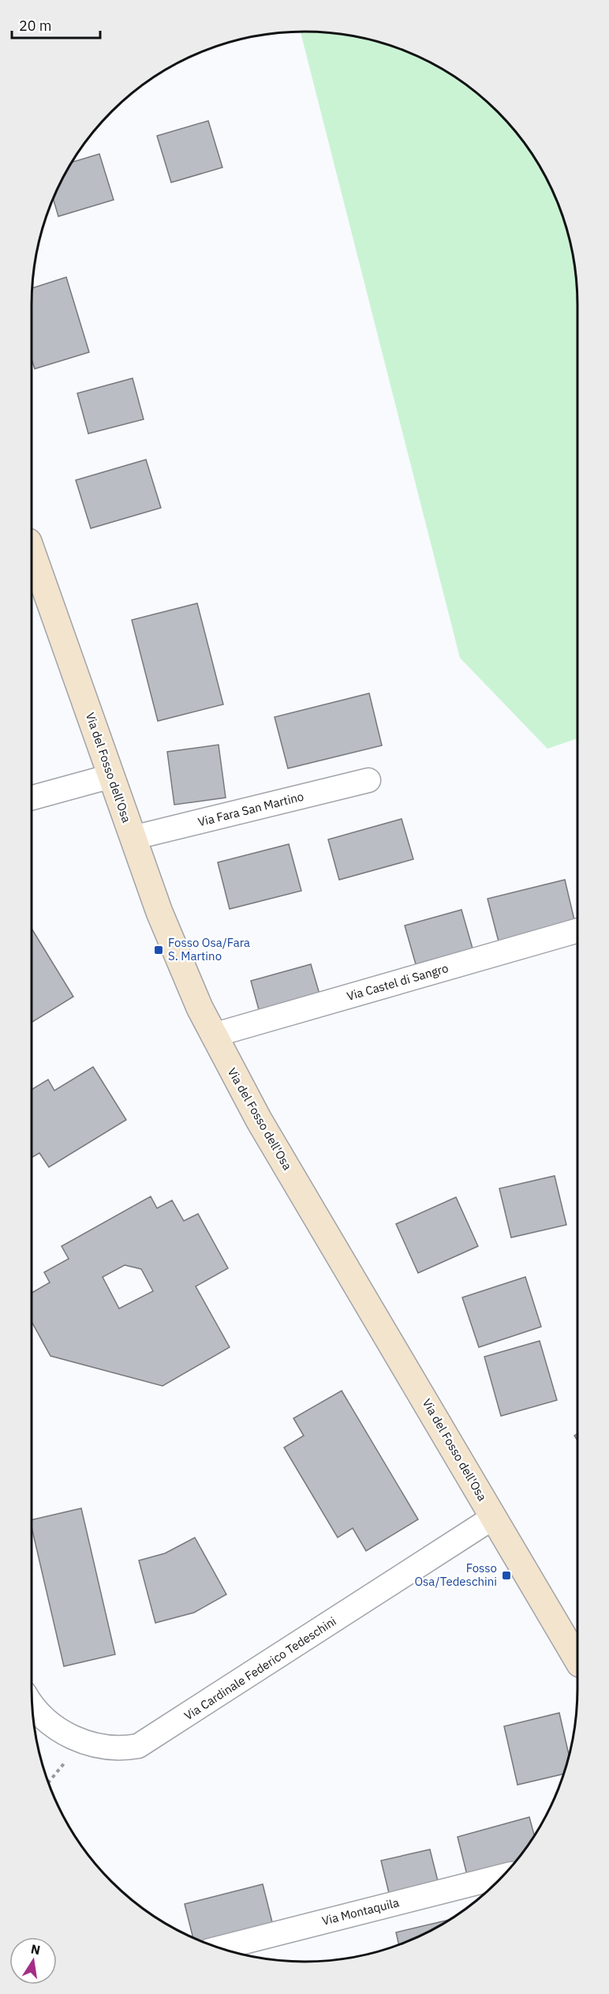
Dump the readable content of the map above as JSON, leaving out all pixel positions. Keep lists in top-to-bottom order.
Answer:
{
  "streets": {
    "street": [
      "Via del Fosso dell'Osa",
      "Via Fara San Martino",
      "Via Castel di Sangro",
      "Via Cardinale Federico Tedeschini",
      "Via Montaquila"
    ]
  },
  "crossings": [
    ["Via del Fosso dell'Osa", "Via Fara San Martino"],
    ["Via del Fosso dell'Osa", "Via Castel di Sangro"],
    ["Via del Fosso dell'Osa", "Via Cardinale Federico Tedeschini"]
  ],
  "places": {
    "transit": ["Fosso Osa/Fara S. Martino", "Fosso Osa/Tedeschini"]
  },
  "scale_bar": "20 m",
  "north": "top"
}
